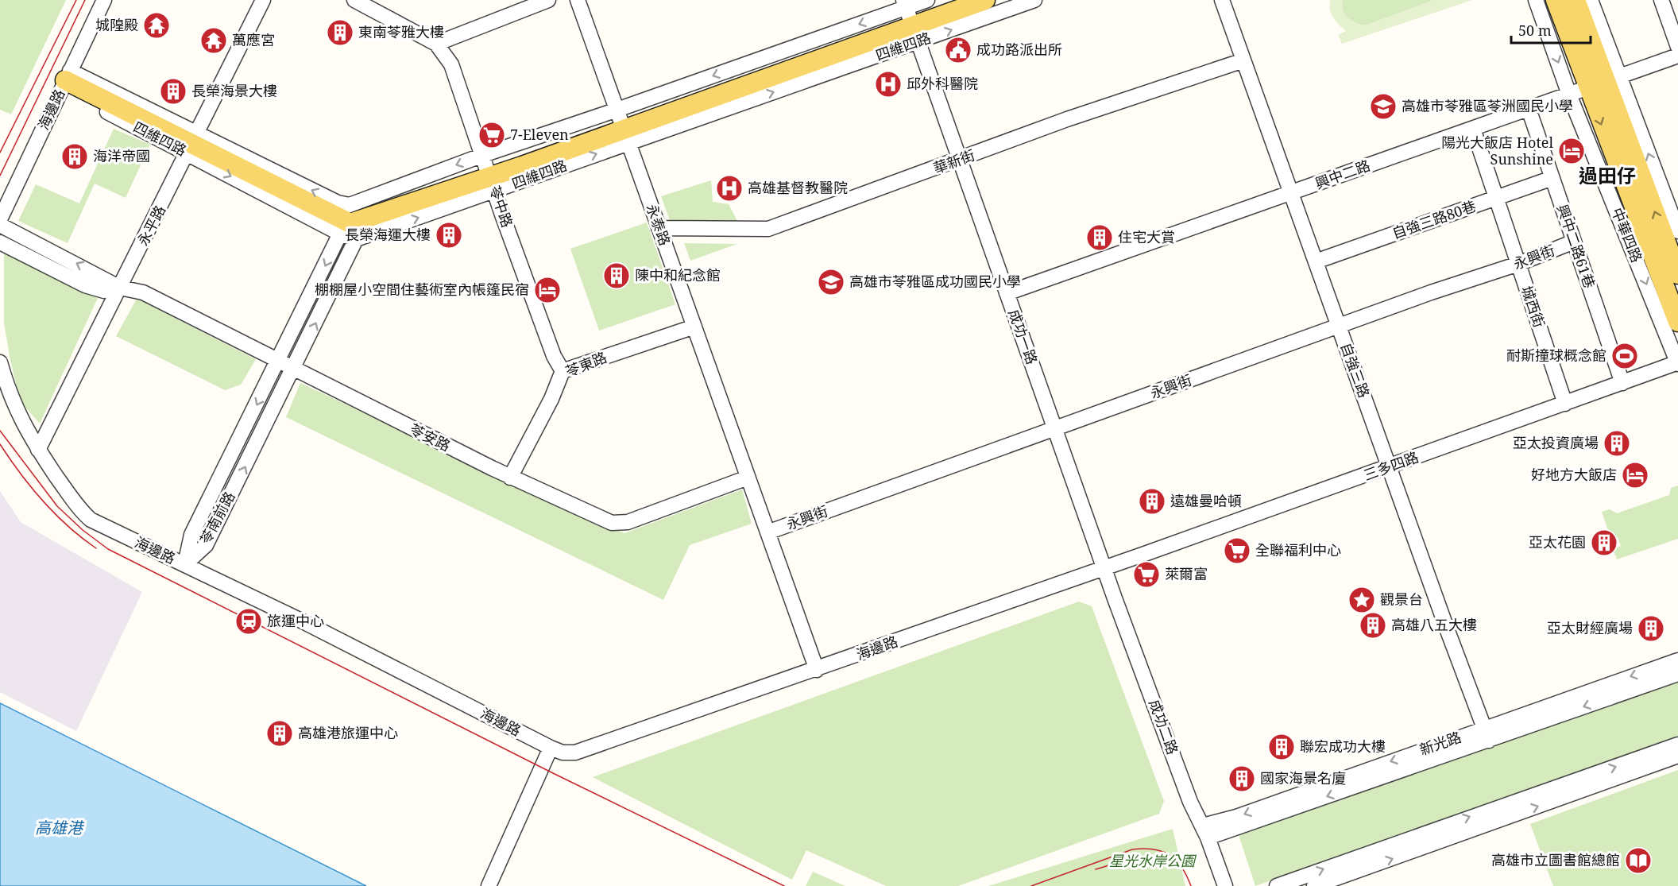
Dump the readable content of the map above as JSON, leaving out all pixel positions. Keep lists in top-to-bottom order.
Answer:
{
  "streets": {
    "main road": ["四維四路", "中華四路"],
    "street": [
      "海邊路",
      "華新街",
      "興中二路",
      "苓中路",
      "自強三路80巷",
      "永泰路",
      "永平路",
      "興中二路61巷",
      "永興街",
      "城西街",
      "成功一路",
      "苓東路",
      "自強三路",
      "苓安路",
      "三多四路",
      "苓南前路",
      "成功二路",
      "新光路"
    ]
  },
  "crossings": [
    ["四維四路", "海邊路"],
    ["四維四路", "苓中路"],
    ["四維四路", "永泰路"],
    ["四維四路", "永平路"],
    ["四維四路", "成功一路"],
    ["四維四路", "苓南前路"],
    ["海邊路", "永泰路"],
    ["海邊路", "永平路"],
    ["海邊路", "成功一路"],
    ["海邊路", "三多四路"],
    ["海邊路", "苓南前路"],
    ["海邊路", "成功二路"],
    ["華新街", "永泰路"],
    ["華新街", "成功一路"],
    ["華新街", "自強三路"],
    ["興中二路", "中華四路"],
    ["興中二路", "興中二路61巷"],
    ["興中二路", "城西街"],
    ["興中二路", "成功一路"],
    ["興中二路", "自強三路"],
    ["苓中路", "苓東路"],
    ["自強三路80巷", "興中二路61巷"],
    ["自強三路80巷", "城西街"],
    ["自強三路80巷", "自強三路"],
    ["永泰路", "永興街"],
    ["永泰路", "苓東路"],
    ["永泰路", "苓安路"],
    ["永平路", "苓安路"],
    ["中華四路", "三多四路"],
    ["興中二路61巷", "永興街"],
    ["興中二路61巷", "三多四路"],
    ["永興街", "城西街"],
    ["永興街", "成功一路"],
    ["永興街", "自強三路"],
    ["城西街", "三多四路"],
    ["成功一路", "三多四路"],
    ["成功一路", "成功二路"],
    ["苓東路", "苓安路"],
    ["自強三路", "三多四路"],
    ["自強三路", "新光路"],
    ["苓安路", "苓南前路"],
    ["三多四路", "成功二路"],
    ["成功二路", "新光路"]
  ],
  "districts": ["過田仔"],
  "water": ["高雄港"],
  "parks": ["星光水岸公園"],
  "places": {
    "temple": ["城隍殿", "萬應宮"],
    "building": [
      "東南苓雅大樓",
      "長榮海景大樓",
      "海洋帝國",
      "長榮海運大樓",
      "住宅大賞",
      "陳中和紀念館",
      "亞太投資廣場",
      "遠雄曼哈頓",
      "亞太花園",
      "高雄八五大樓",
      "亞太財經廣場",
      "高雄港旅運中心",
      "聯宏成功大樓",
      "國家海景名廈"
    ],
    "public building": ["成功路派出所"],
    "hospital": ["邱外科醫院", "高雄基督教醫院"],
    "school or university": ["高雄市苓雅區苓洲國民小學", "高雄市苓雅區成功國民小學"],
    "supermarket": ["7-Eleven", "全聯福利中心", "萊爾富"],
    "hotel": ["陽光大飯店 Hotel Sunshine", "棚棚屋小空間住藝術室內帳篷民宿", "好地方大飯店"],
    "sports": ["耐斯撞球概念館"],
    "place": ["觀景台"],
    "station": ["旅運中心"],
    "library": ["高雄市立圖書館總館"]
  },
  "scale_bar": "50 m"
}
